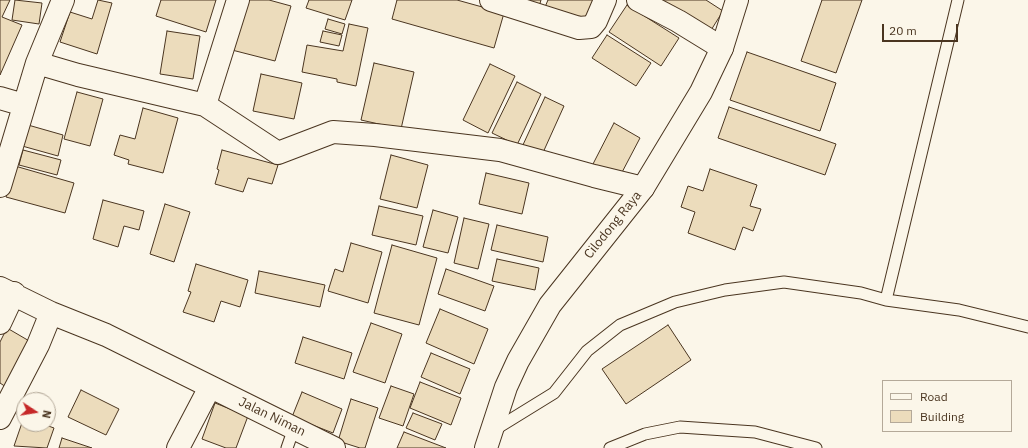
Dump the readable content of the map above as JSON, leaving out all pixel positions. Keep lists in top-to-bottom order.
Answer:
{
  "streets": {
    "street": ["Cilodong Raya", "Jalan Niman"]
  },
  "legend": ["Road", "Building"],
  "scale_bar": "20 m",
  "north": "right"
}
